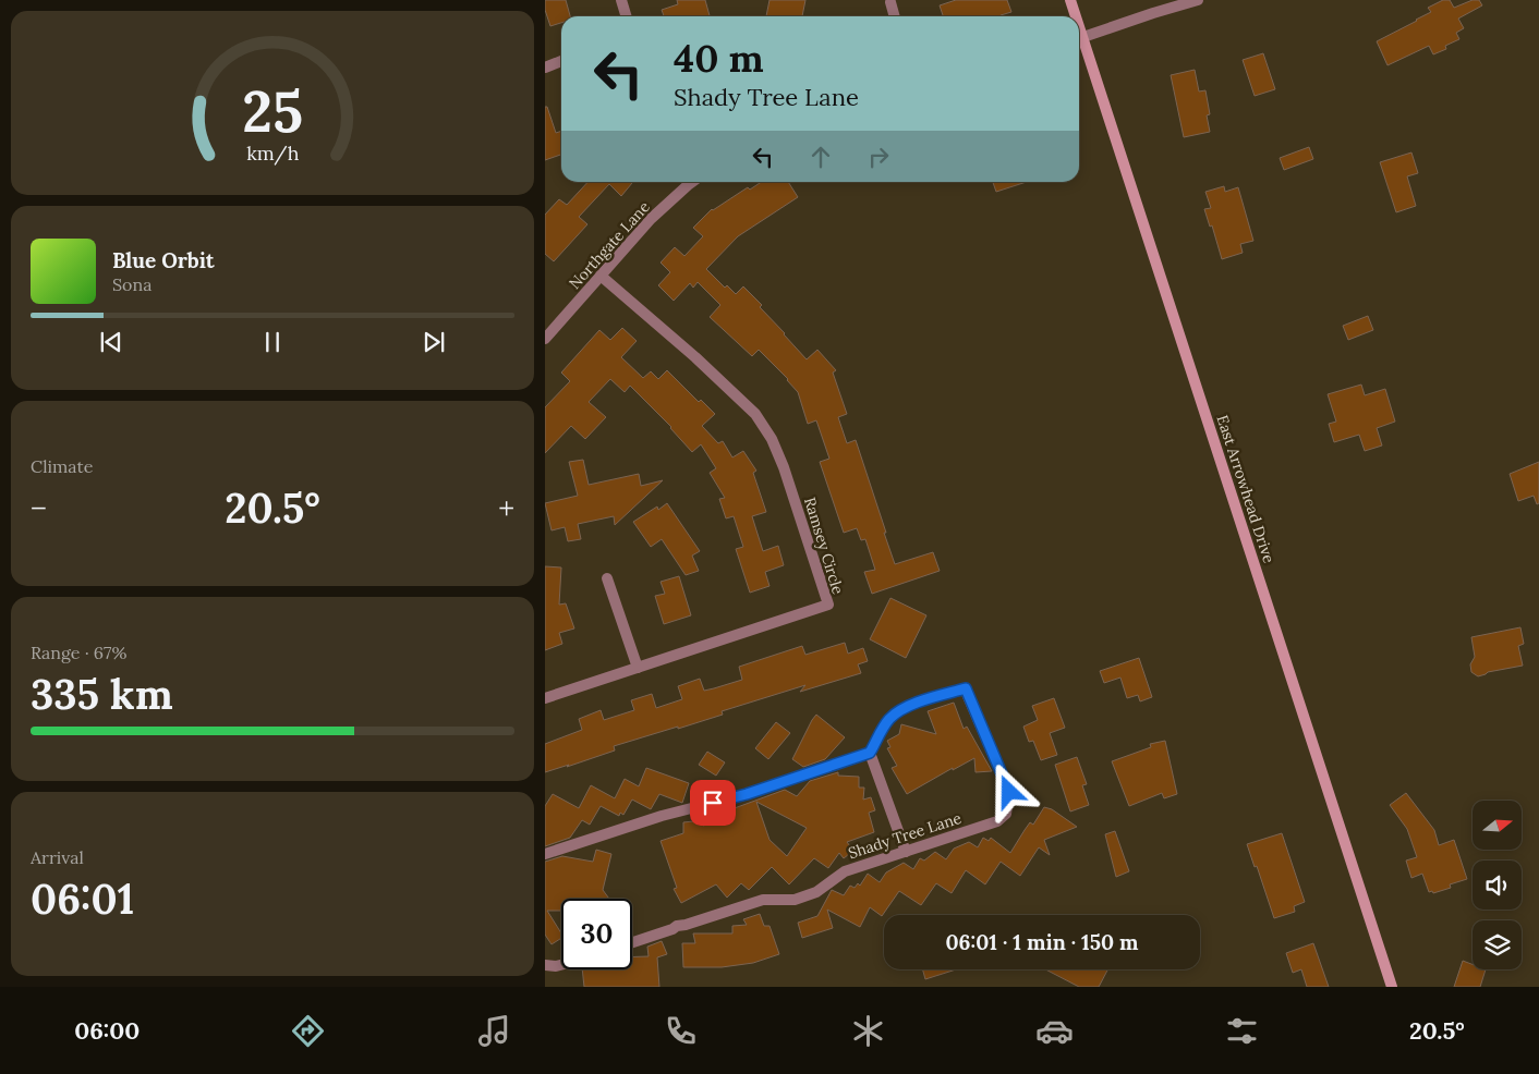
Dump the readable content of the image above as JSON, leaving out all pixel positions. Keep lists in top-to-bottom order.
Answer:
{
  "streets": {
    "street": [
      "Northgate Lane",
      "East Arrowhead Drive",
      "Ramsey Circle",
      "Shady Tree Lane"
    ]
  },
  "crossings": [
    ["Northgate Lane", "Ramsey Circle"]
  ],
  "north": "right",
  "page": {
    "turn": ["40 m", "Shady Tree Lane"],
    "song": ["Blue Orbit", "Sona"],
    "tile": [
      "Climate",
      ["Range · 67%", "335 km"],
      ["Arrival", "06:01"]
    ],
    "heat": ["−", "20.5°", "+"],
    "limit": "30",
    "trip": "06:01 · 1 min · 150 m",
    "tabs": ["06:00", "20.5°"],
    "gauge": ["25", "km/h"]
  }
}
